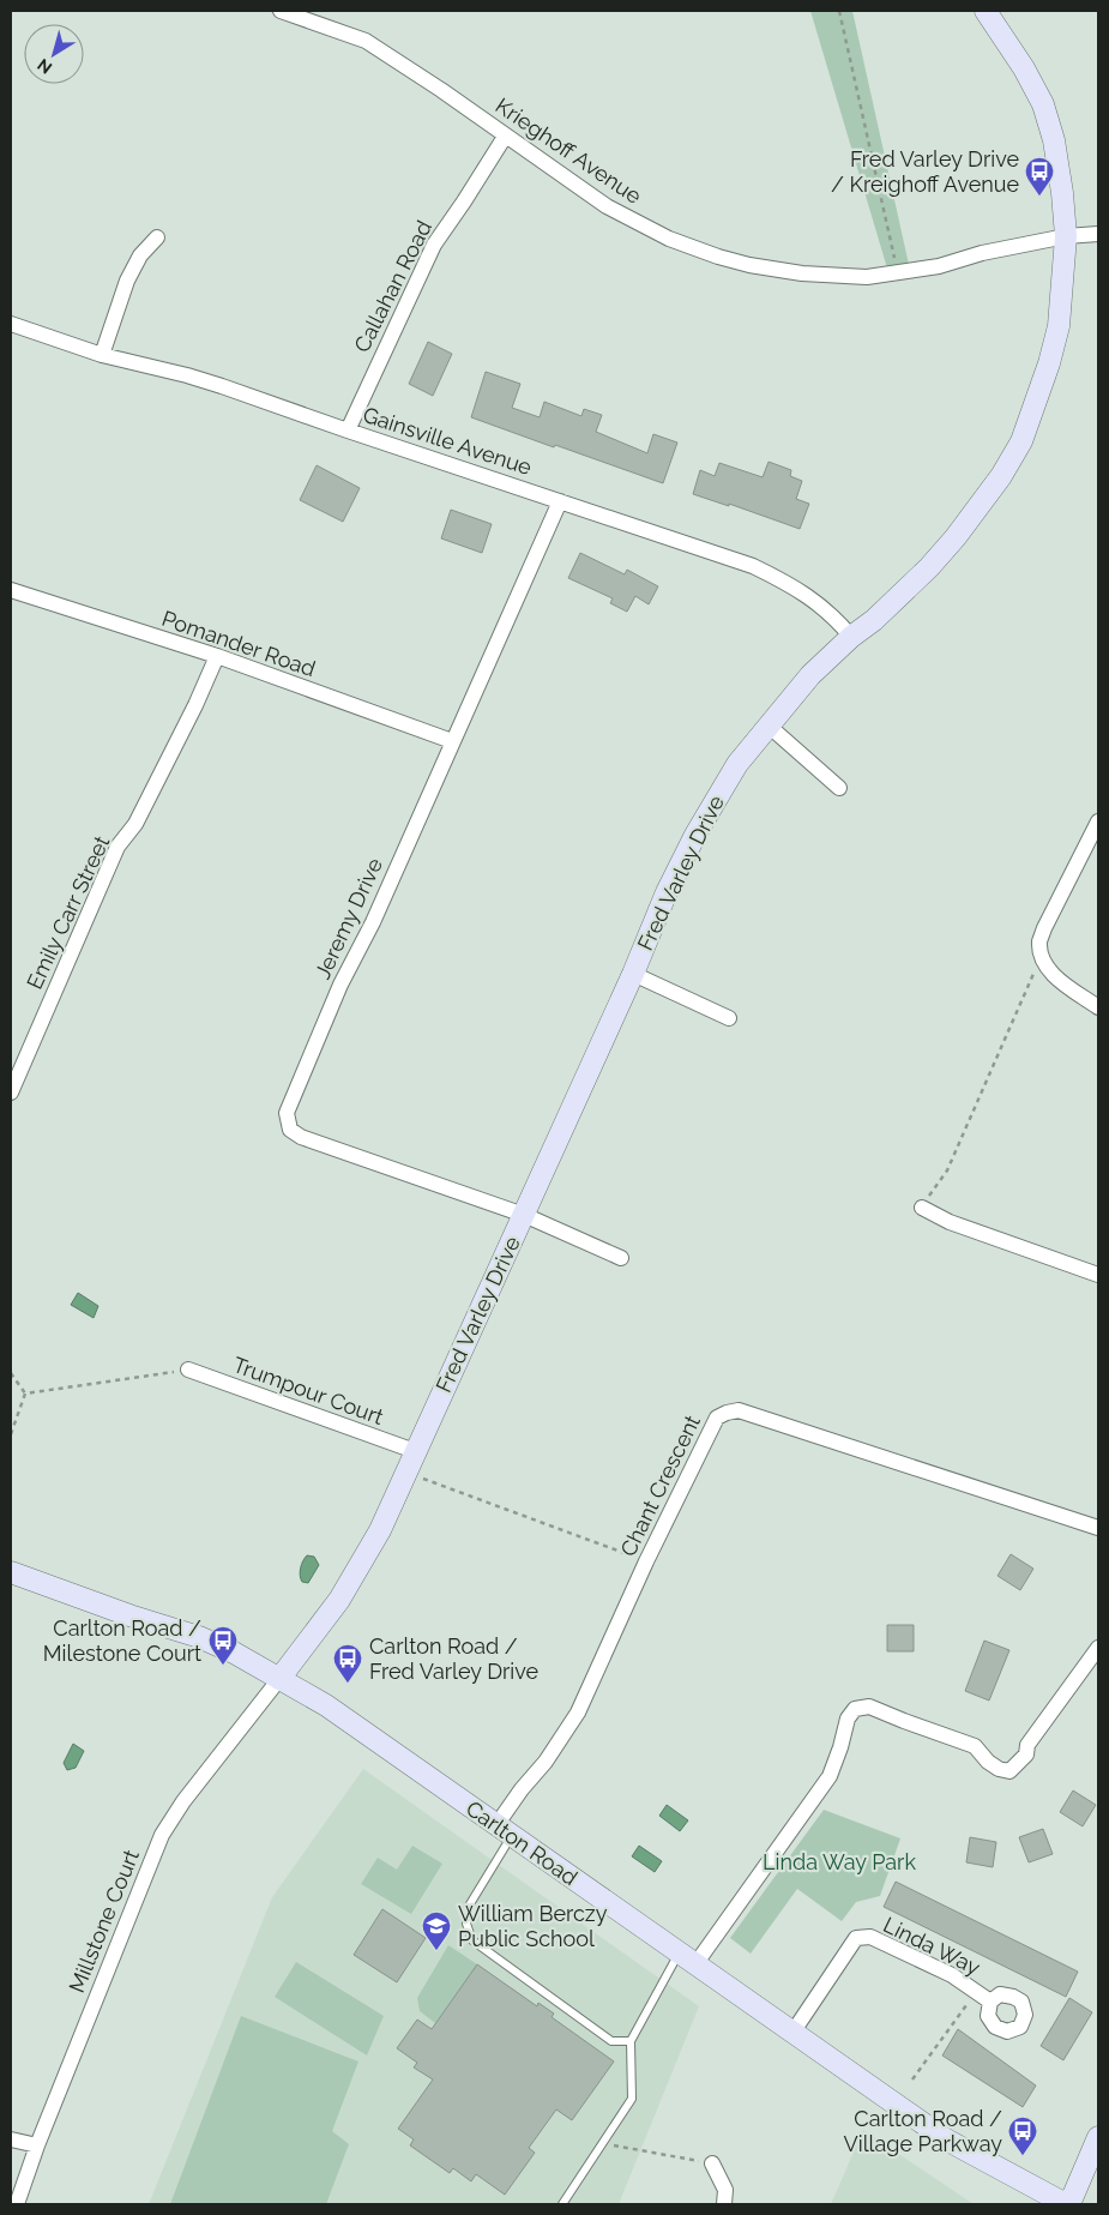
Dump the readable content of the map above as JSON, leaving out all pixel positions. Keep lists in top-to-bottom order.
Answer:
{
  "streets": {
    "street": [
      "Krieghoff Avenue",
      "Callahan Road",
      "Gainsville Avenue",
      "Pomander Road",
      "Fred Varley Drive",
      "Emily Carr Street",
      "Jeremy Drive",
      "Trumpour Court",
      "Chant Crescent",
      "Carlton Road",
      "Millstone Court",
      "Linda Way"
    ]
  },
  "crossings": [
    ["Krieghoff Avenue", "Callahan Road"],
    ["Krieghoff Avenue", "Fred Varley Drive"],
    ["Callahan Road", "Gainsville Avenue"],
    ["Gainsville Avenue", "Fred Varley Drive"],
    ["Gainsville Avenue", "Jeremy Drive"],
    ["Pomander Road", "Emily Carr Street"],
    ["Pomander Road", "Jeremy Drive"],
    ["Fred Varley Drive", "Jeremy Drive"],
    ["Fred Varley Drive", "Trumpour Court"],
    ["Fred Varley Drive", "Carlton Road"],
    ["Fred Varley Drive", "Millstone Court"],
    ["Chant Crescent", "Carlton Road"],
    ["Carlton Road", "Millstone Court"],
    ["Carlton Road", "Linda Way"]
  ],
  "parks": ["Linda Way Park"],
  "places": {
    "bus stop": [
      "Fred Varley Drive / Kreighoff Avenue",
      "Carlton Road / Milestone Court",
      "Carlton Road / Fred Varley Drive",
      "Carlton Road / Village Parkway"
    ],
    "school or university": ["William Berczy Public School"]
  },
  "north": "bottom left"
}
